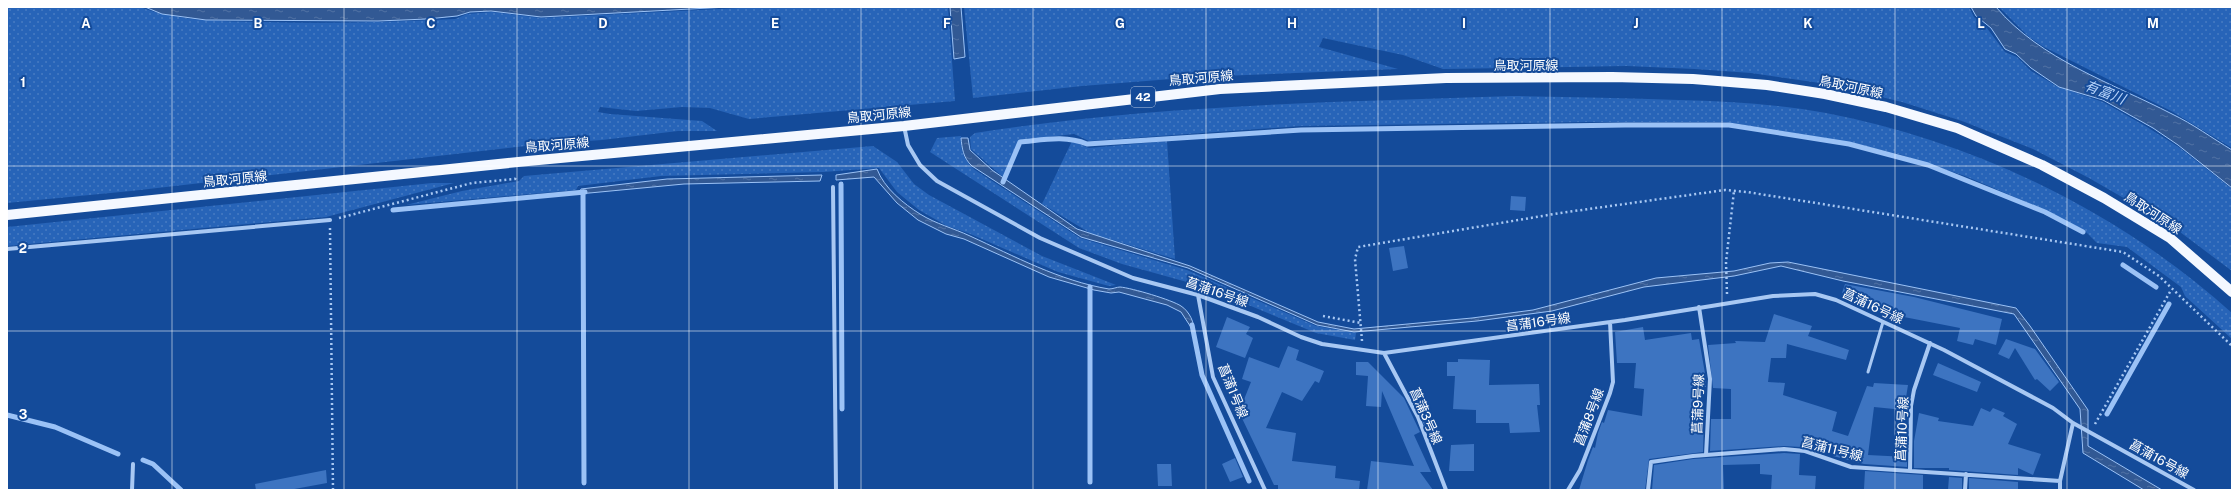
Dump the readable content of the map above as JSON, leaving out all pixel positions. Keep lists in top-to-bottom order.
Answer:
{
  "streets": {
    "main road": ["鳥取河原線", "42"],
    "street": [
      "菖蒲16号線",
      "菖蒲1号線",
      "菖蒲9号線",
      "菖蒲3号線",
      "菖蒲8号線",
      "菖蒲10号線",
      "菖蒲11号線"
    ]
  },
  "crossings": [
    ["鳥取河原線", "菖蒲16号線"],
    ["菖蒲16号線", "菖蒲1号線"],
    ["菖蒲16号線", "菖蒲9号線"],
    ["菖蒲16号線", "菖蒲3号線"],
    ["菖蒲16号線", "菖蒲8号線"],
    ["菖蒲16号線", "菖蒲10号線"],
    ["菖蒲9号線", "菖蒲11号線"],
    ["菖蒲10号線", "菖蒲11号線"]
  ],
  "water": ["有富川"],
  "grid": {
    "columns": [
      "A",
      "B",
      "C",
      "D",
      "E",
      "F",
      "G",
      "H",
      "I",
      "J",
      "K",
      "L",
      "M"
    ],
    "rows": ["1", "2", "3"]
  }
}
